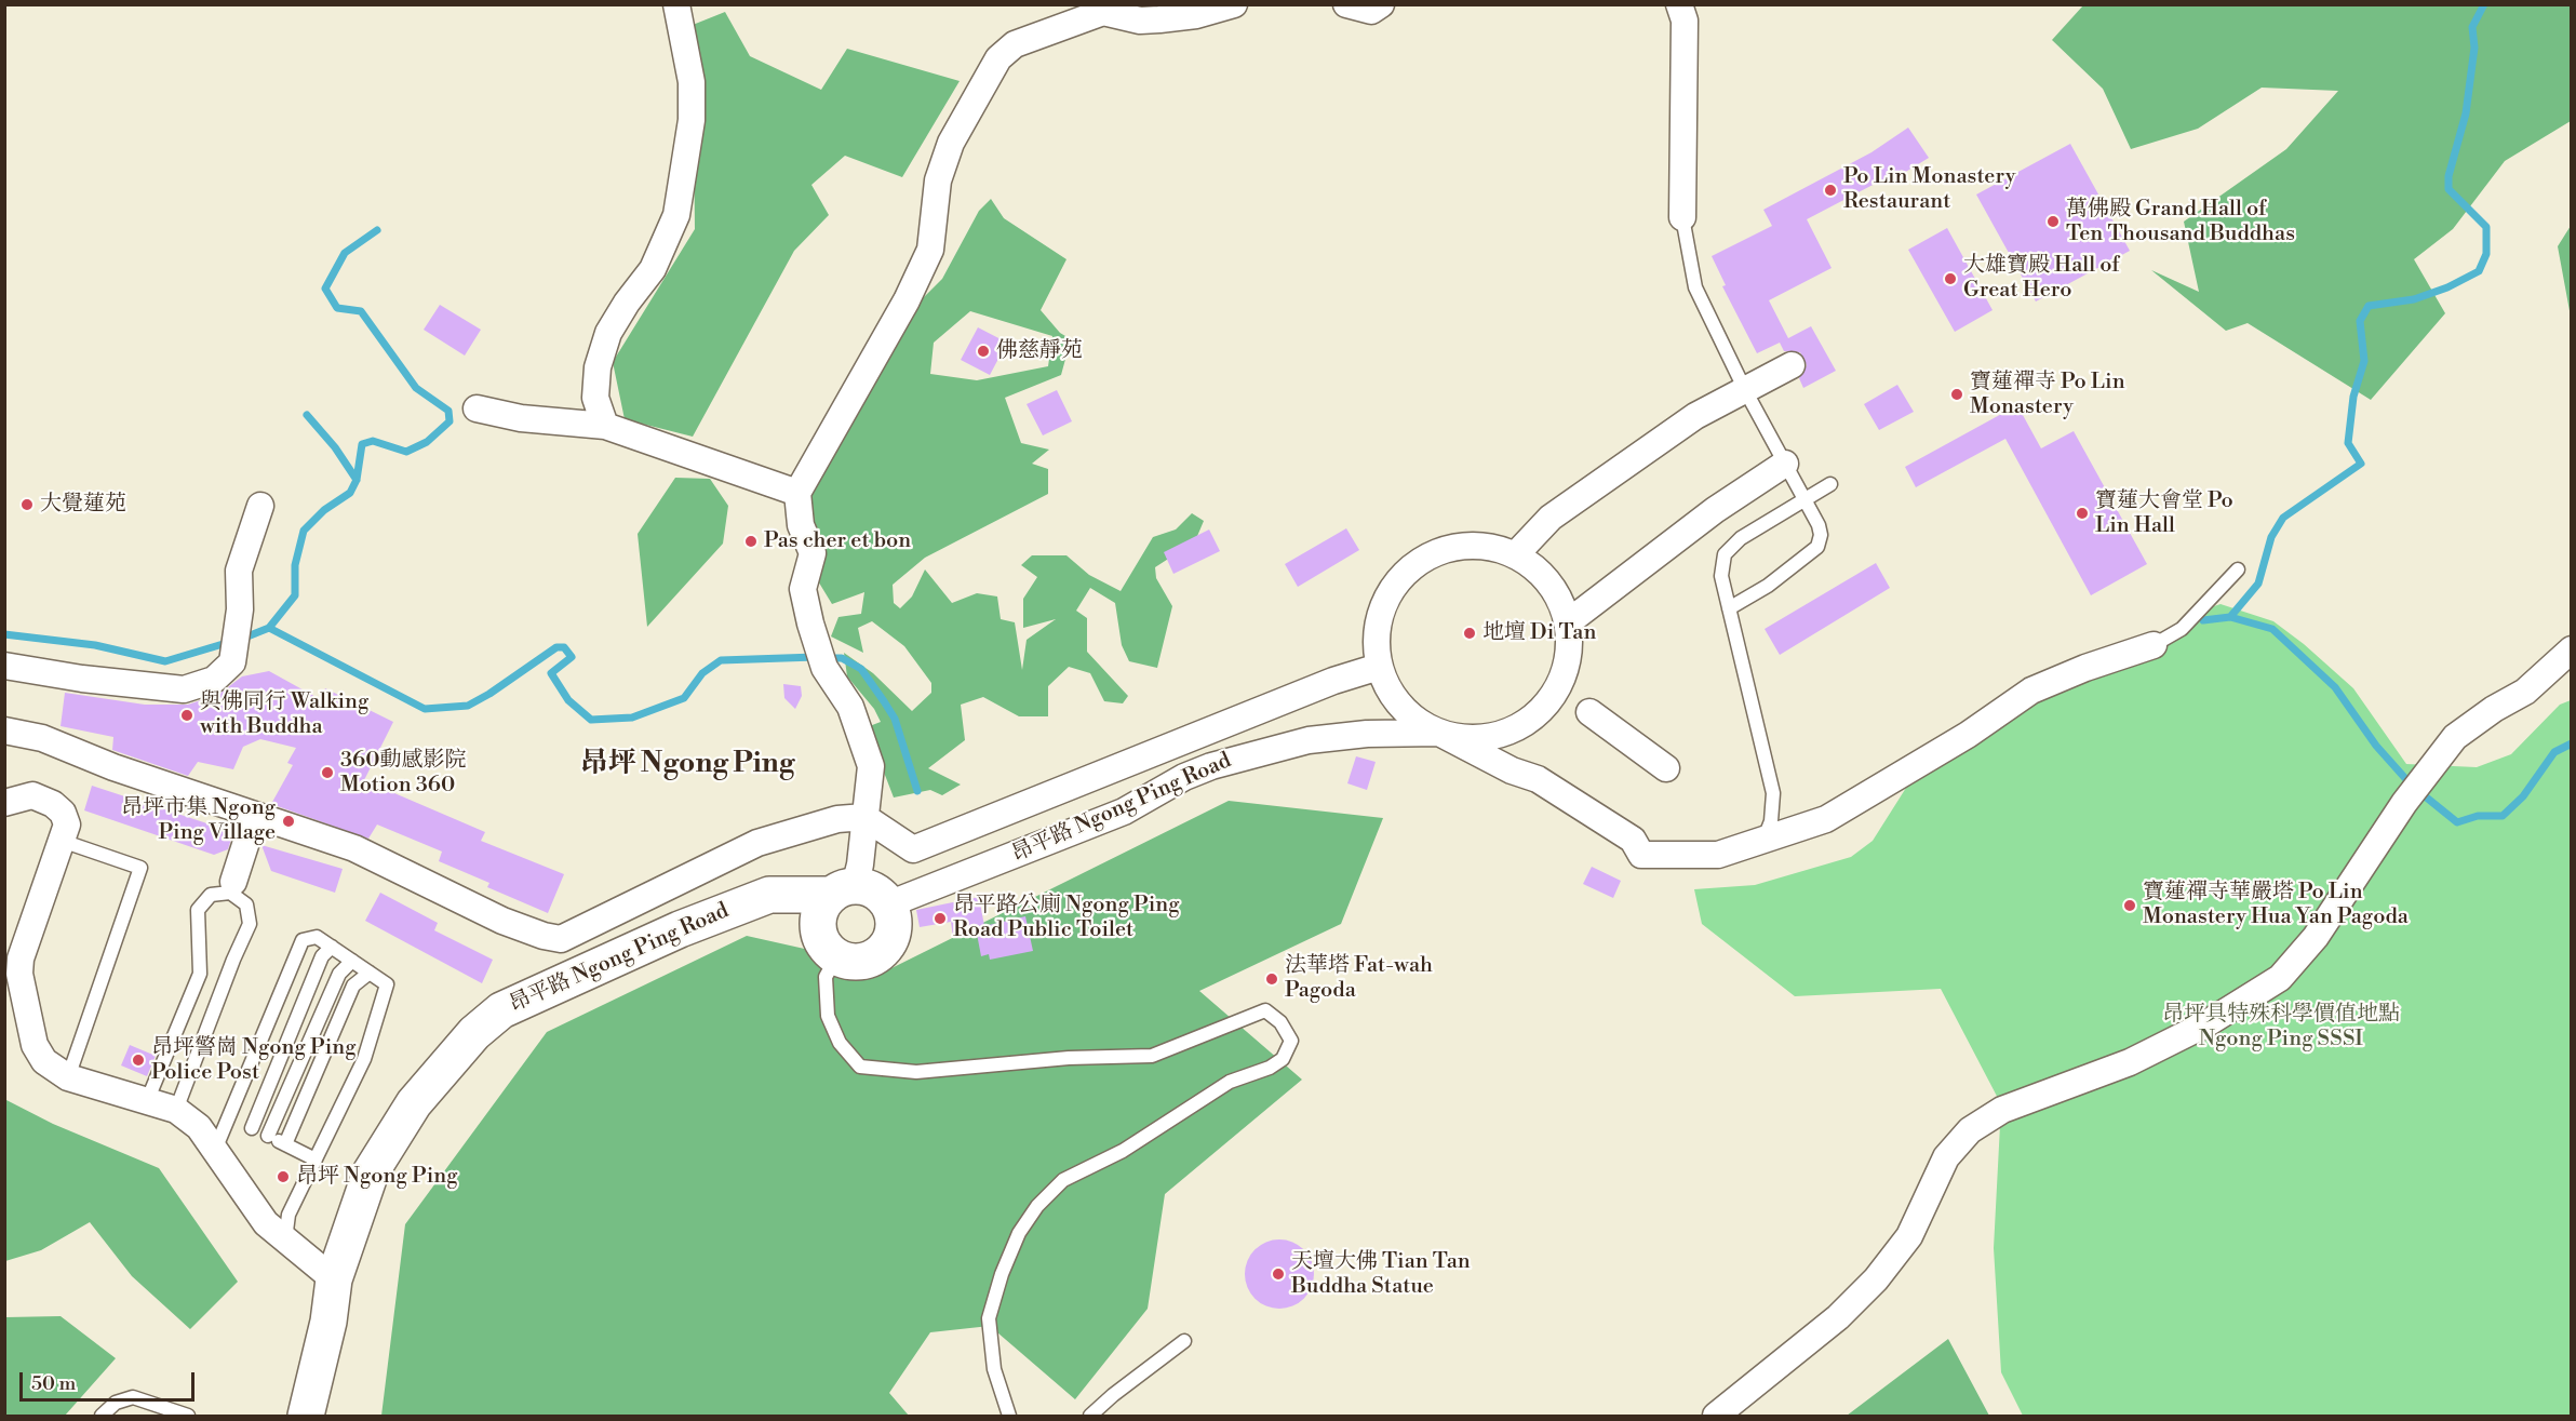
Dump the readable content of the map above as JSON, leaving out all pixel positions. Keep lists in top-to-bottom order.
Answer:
{
  "streets": {
    "main road": ["昂平路 Ngong Ping Road"]
  },
  "districts": ["昂坪 Ngong Ping"],
  "parks": ["昂坪具特殊科學價值地點 Ngong Ping SSSI"],
  "places": [
    "Po Lin Monastery Restaurant",
    "萬佛殿 Grand Hall of Ten Thousand Buddhas",
    "大雄寶殿 Hall of Great Hero",
    "佛慈靜苑",
    "寶蓮禪寺 Po Lin Monastery",
    "大覺蓮苑",
    "寶蓮大會堂 Po Lin Hall",
    "Pas cher et bon",
    "地壇 Di Tan",
    "與佛同行 Walking with Buddha",
    "360動感影院 Motion 360",
    "昂坪市集 Ngong Ping Village",
    "寶蓮禪寺華嚴塔 Po Lin Monastery Hua Yan Pagoda",
    "昂平路公廁 Ngong Ping Road Public Toilet",
    "法華塔 Fat-wah Pagoda",
    "昂坪警崗 Ngong Ping Police Post",
    "昂坪 Ngong Ping",
    "天壇大佛 Tian Tan Buddha Statue"
  ],
  "scale_bar": "50 m"
}
